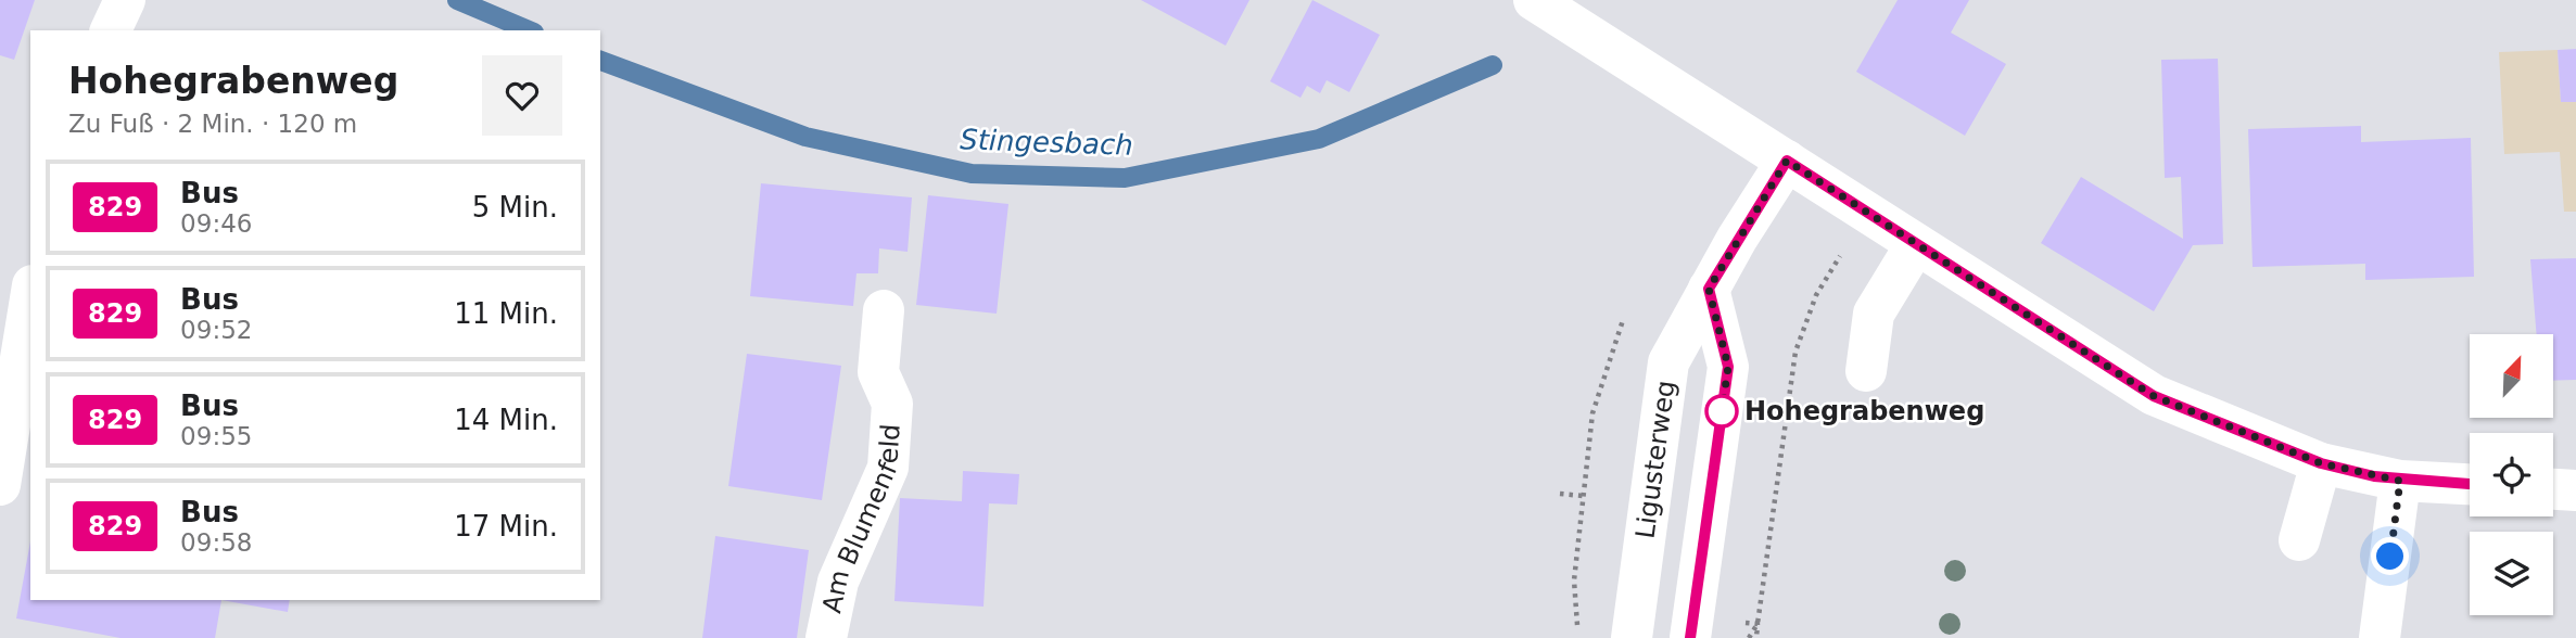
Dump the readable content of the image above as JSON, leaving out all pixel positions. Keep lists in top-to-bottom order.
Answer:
{
  "streets": {
    "street": ["Ligusterweg", "Am Blumenfeld"]
  },
  "water": ["Stingesbach"],
  "places": ["Hohegrabenweg"],
  "lines": ["bus line 829"],
  "north": "top right",
  "page": {
    "heading": ["Hohegrabenweg", "Zu Fuß · 2 Min. · 120 m"],
    "list": [
      {
        "mark": "829",
        "name": "Bus",
        "note": "09:46",
        "value": "5 Min."
      },
      {
        "mark": "829",
        "name": "Bus",
        "note": "09:52",
        "value": "11 Min."
      },
      {
        "mark": "829",
        "name": "Bus",
        "note": "09:55",
        "value": "14 Min."
      },
      {
        "mark": "829",
        "name": "Bus",
        "note": "09:58",
        "value": "17 Min."
      }
    ]
  }
}
